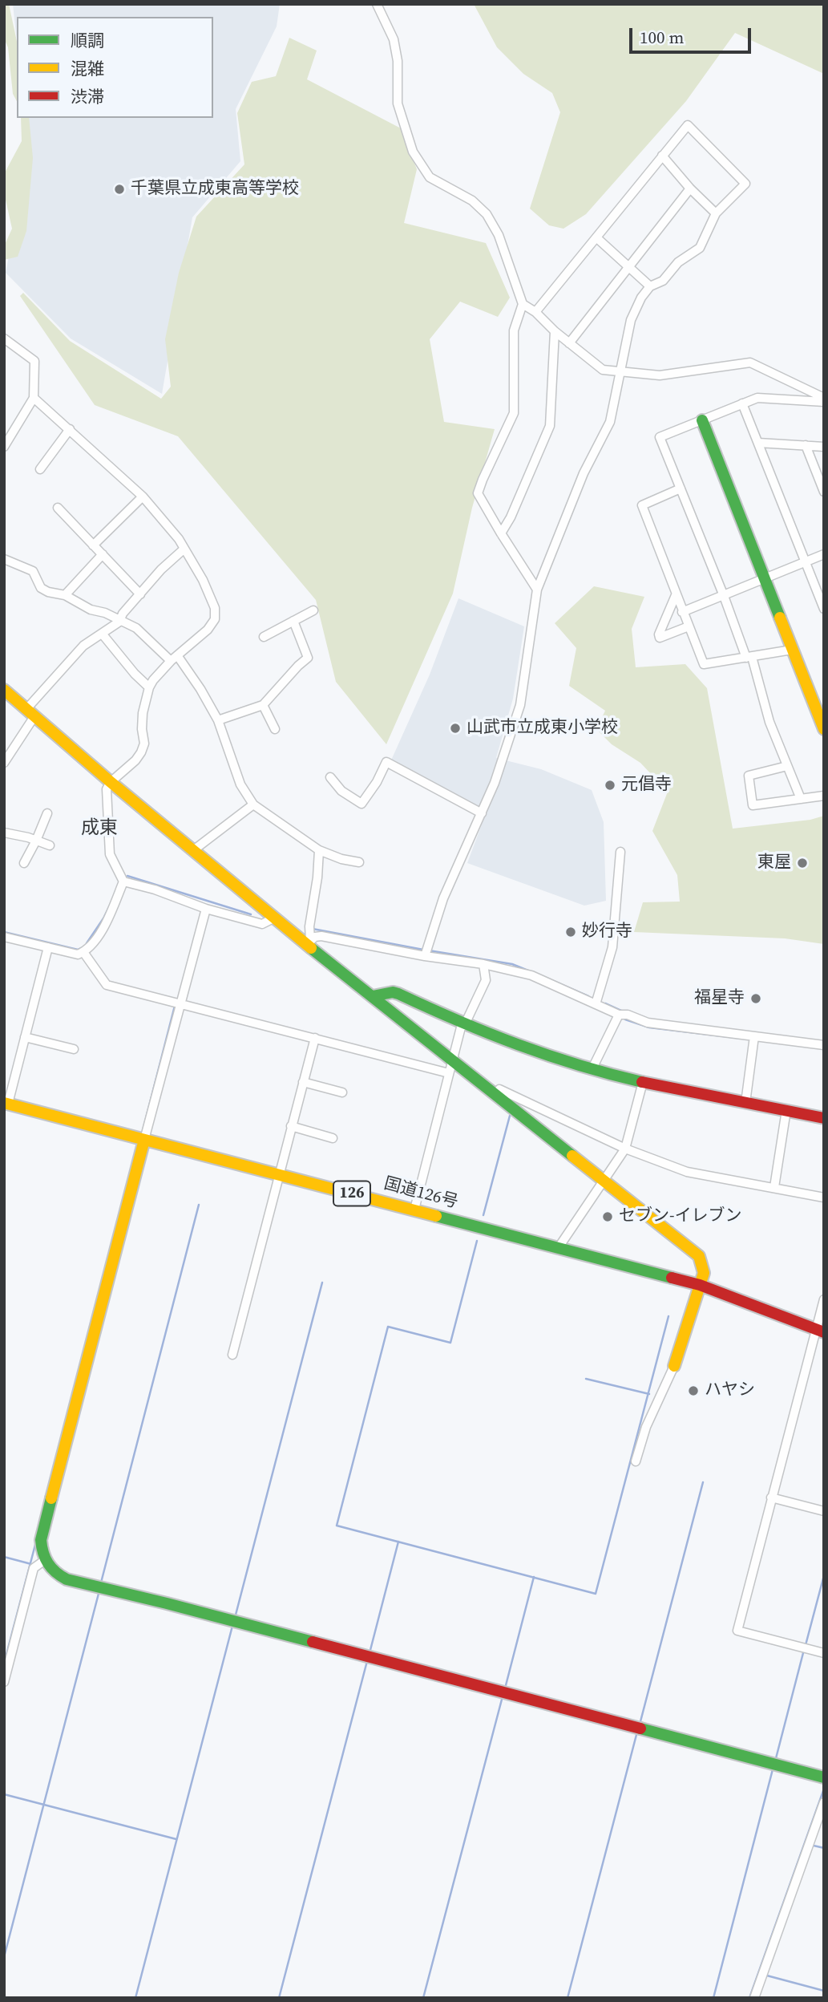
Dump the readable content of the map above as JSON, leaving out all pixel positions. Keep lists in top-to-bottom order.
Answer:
{
  "streets": {
    "main road": ["126", "国道126号"]
  },
  "districts": ["成東"],
  "places": [
    "千葉県立成東高等学校",
    "山武市立成東小学校",
    "元倡寺",
    "東屋",
    "妙行寺",
    "福星寺",
    "セブン-イレブン",
    "ハヤシ"
  ],
  "legend": ["順調", "混雑", "渋滞"],
  "scale_bar": "100 m"
}
